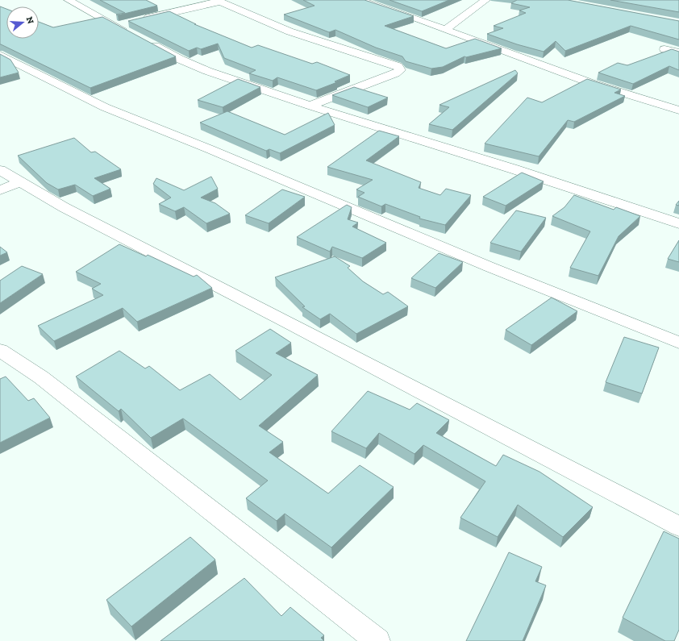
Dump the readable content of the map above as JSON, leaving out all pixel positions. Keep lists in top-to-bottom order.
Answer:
{
  "north": "right"
}
